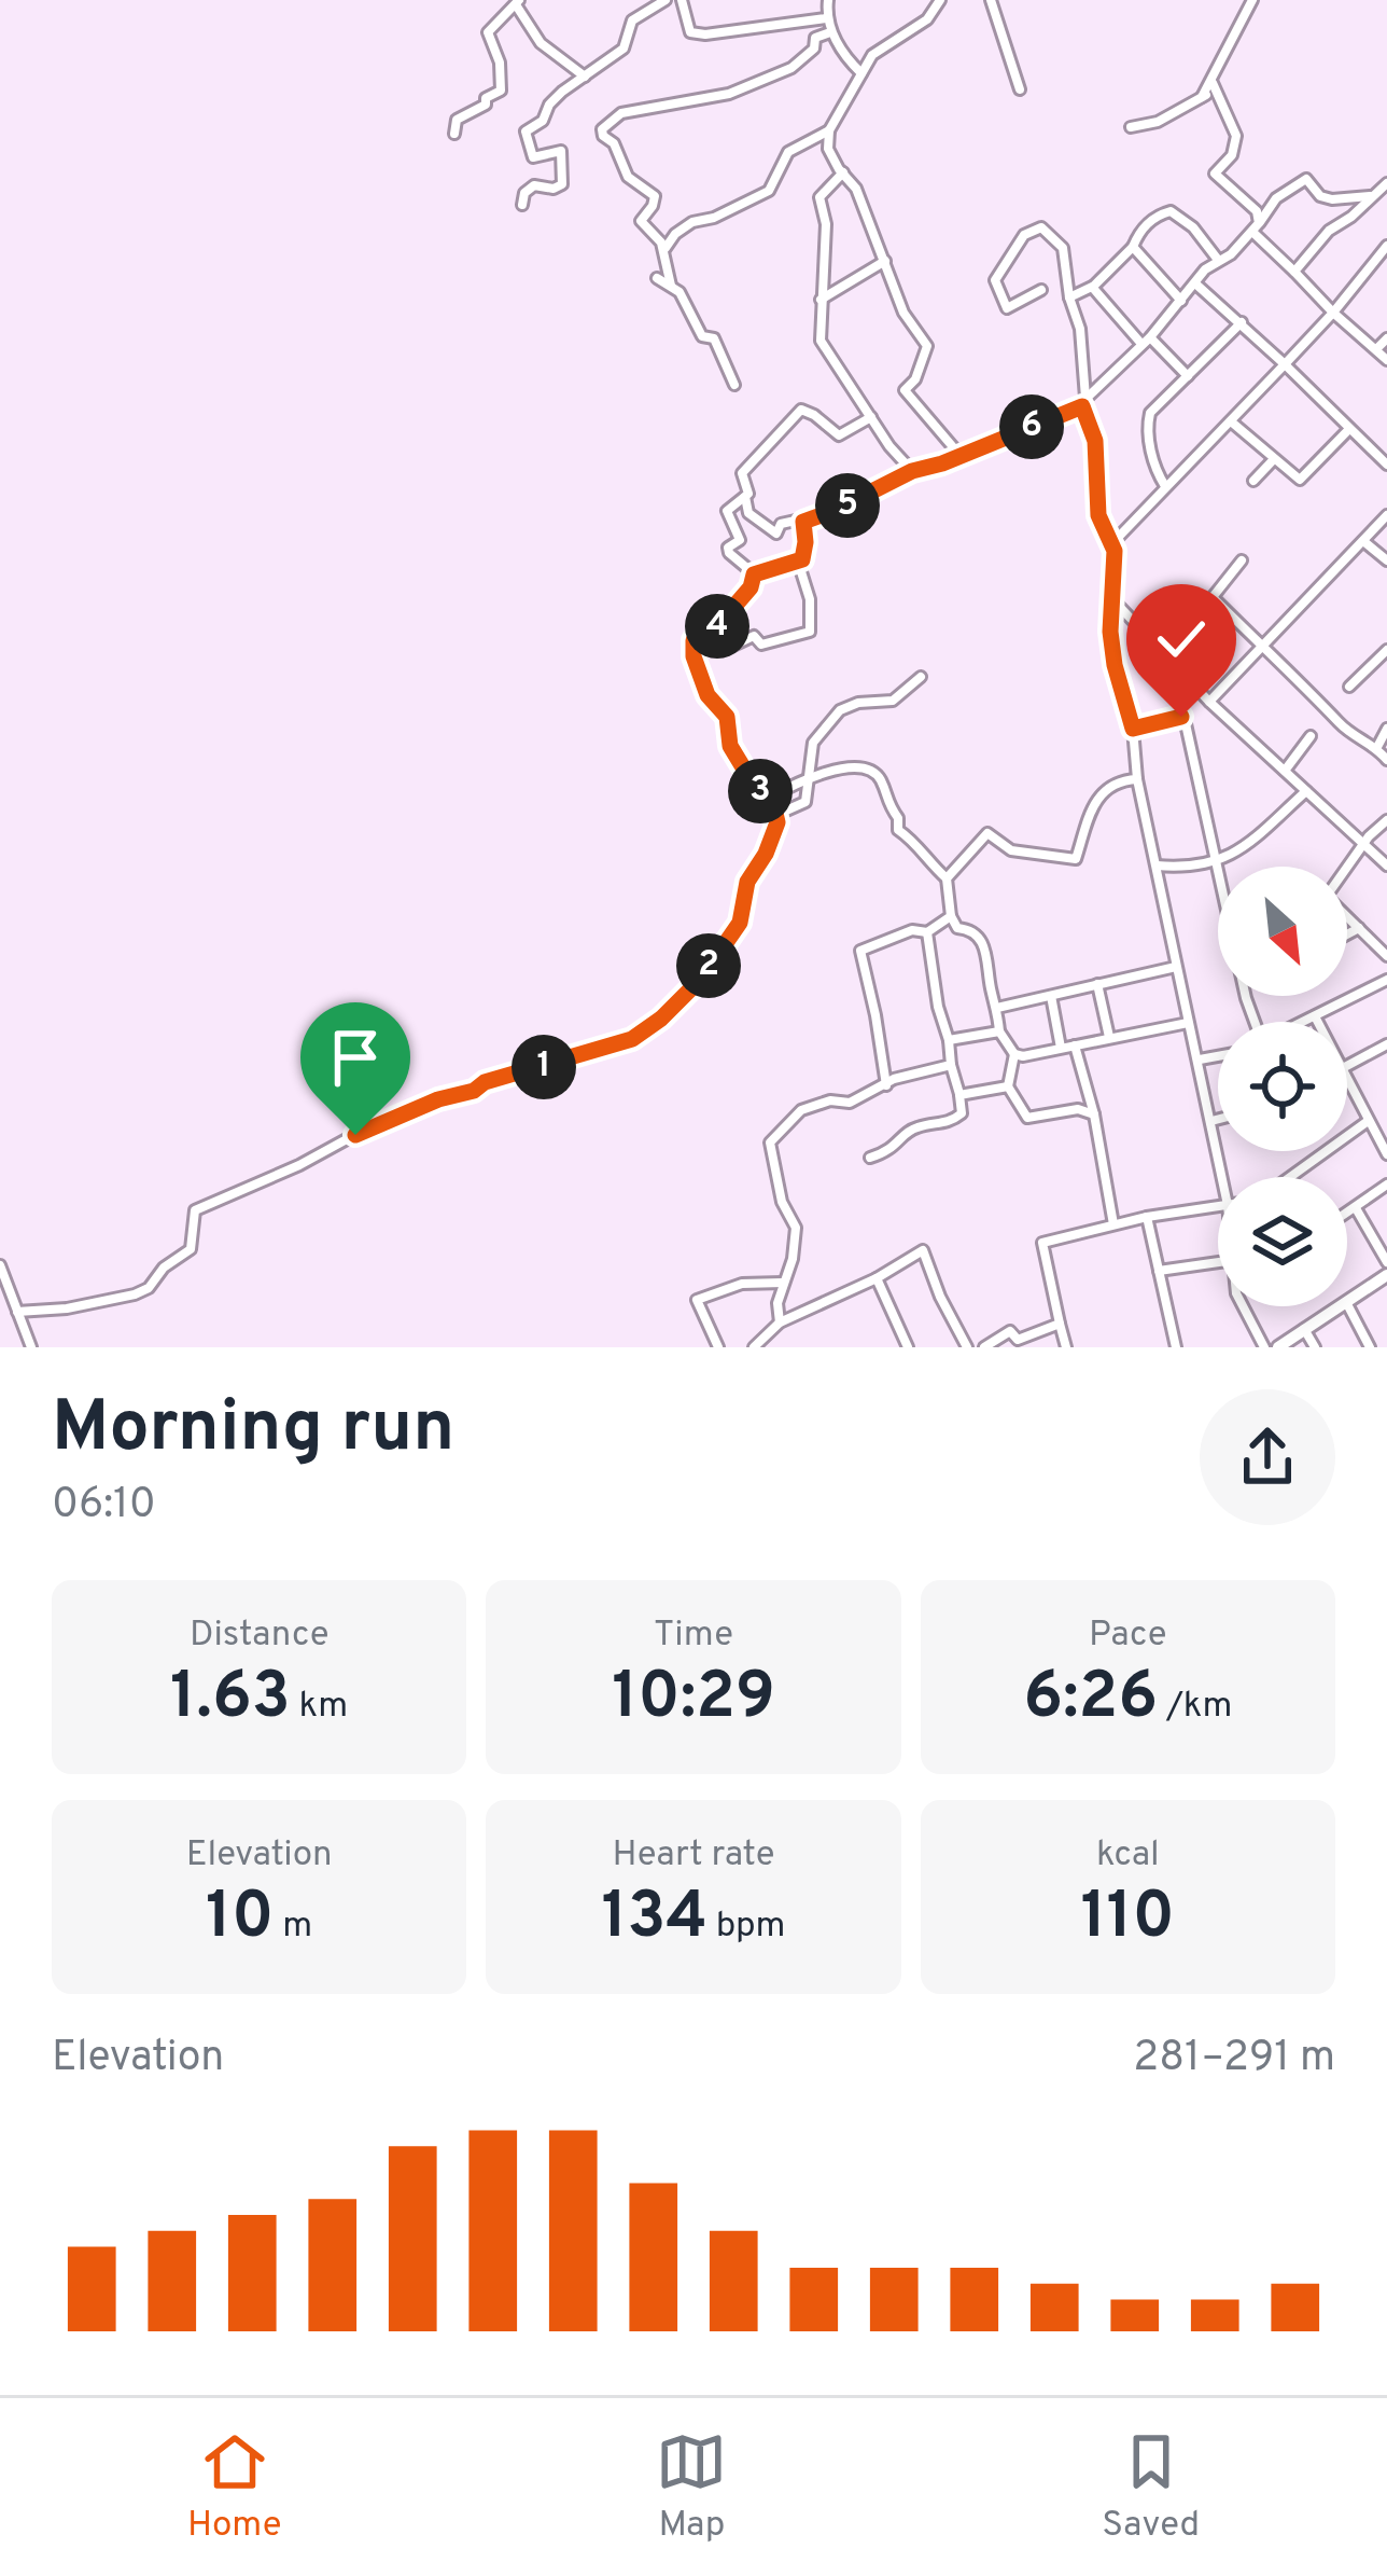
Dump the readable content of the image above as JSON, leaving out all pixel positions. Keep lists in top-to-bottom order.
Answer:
{
  "north": "bottom right",
  "page": {
    "pins": [
      "6",
      "5",
      "4",
      "3",
      "2",
      "1"
    ],
    "heading": ["Morning run", "06:10"],
    "stats": [
      ["Distance", "1.63 km"],
      ["Time", "10:29"],
      ["Pace", "6:26 /km"],
      ["Elevation", "10 m"],
      ["Heart rate", "134 bpm"],
      ["kcal", "110"]
    ],
    "chart": ["Elevation", "281–291 m"],
    "tabs": ["Home", "Map", "Saved"]
  }
}
